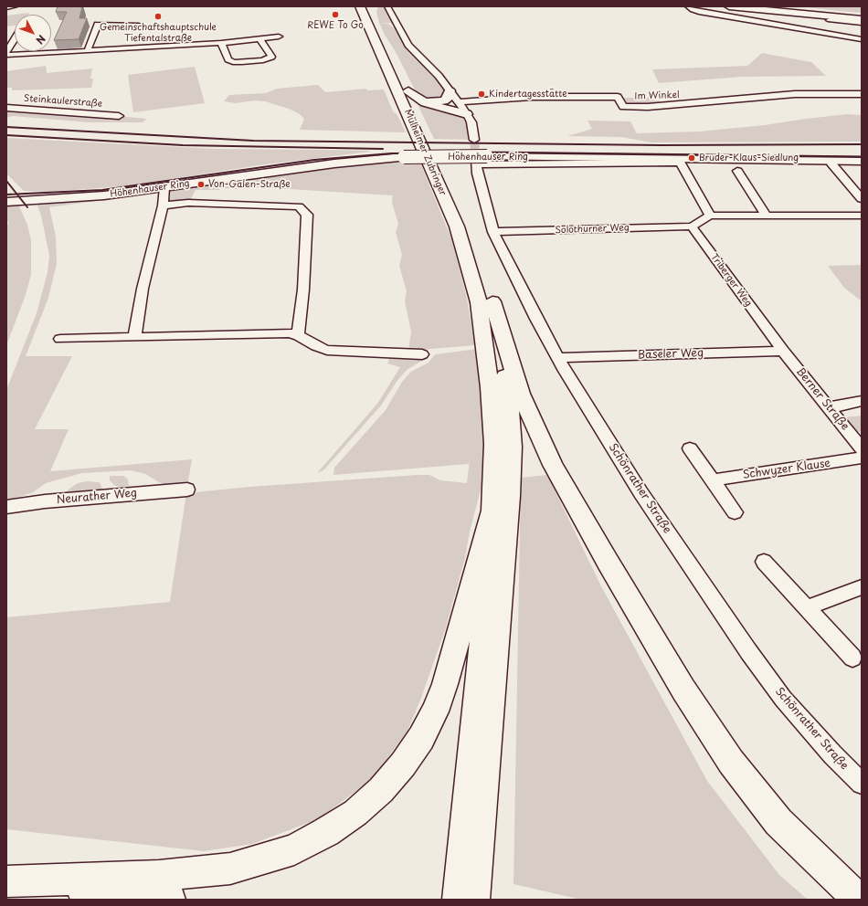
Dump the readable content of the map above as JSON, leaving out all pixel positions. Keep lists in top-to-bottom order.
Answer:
{
  "streets": {
    "main road": ["Mülheimer Zubringer", "Höhenhauser Ring"],
    "street": [
      "Im Winkel",
      "Steinkaulerstraße",
      "Solothurner Weg",
      "Triberger Weg",
      "Baseler Weg",
      "Berner Straße",
      "Schwyzer Klause",
      "Schönrather Straße",
      "Neurather Weg"
    ]
  },
  "crossings": [
    ["Höhenhauser Ring", "Schönrather Straße"],
    ["Solothurner Weg", "Triberger Weg"],
    ["Solothurner Weg", "Schönrather Straße"],
    ["Triberger Weg", "Baseler Weg"],
    ["Triberger Weg", "Berner Straße"],
    ["Baseler Weg", "Berner Straße"],
    ["Baseler Weg", "Schönrather Straße"]
  ],
  "places": [
    "REWE To Go",
    "Gemeinschaftshauptschule Tiefentalstraße",
    "Kindertagesstätte",
    "Bruder-Klaus-Siedlung",
    "Von-Galen-Straße"
  ],
  "north": "bottom right"
}
